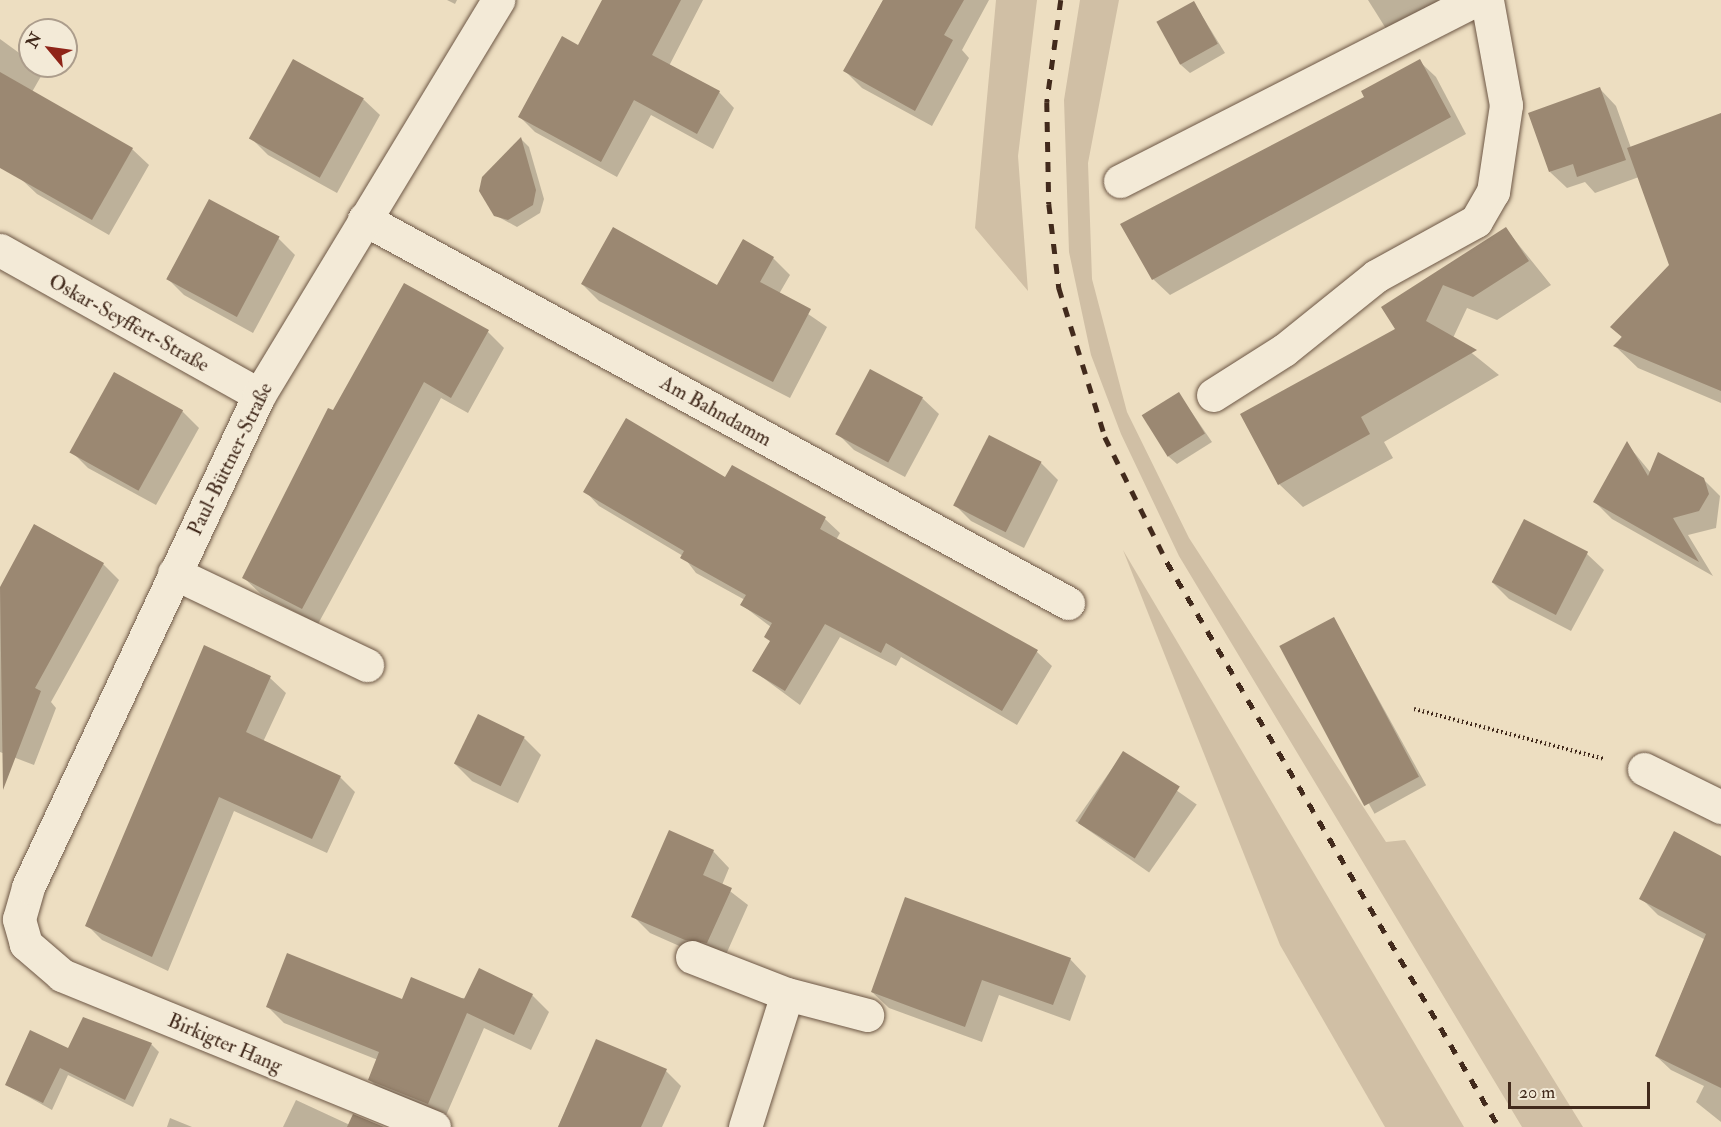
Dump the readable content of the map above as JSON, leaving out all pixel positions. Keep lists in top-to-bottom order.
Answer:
{
  "streets": {
    "street": [
      "Oskar-Seyffert-Straße",
      "Am Bahndamm",
      "Paul-Büttner-Straße",
      "Birkigter Hang"
    ]
  },
  "crossings": [
    ["Oskar-Seyffert-Straße", "Paul-Büttner-Straße"],
    ["Am Bahndamm", "Paul-Büttner-Straße"],
    ["Paul-Büttner-Straße", "Birkigter Hang"]
  ],
  "scale_bar": "20 m",
  "north": "top left"
}
